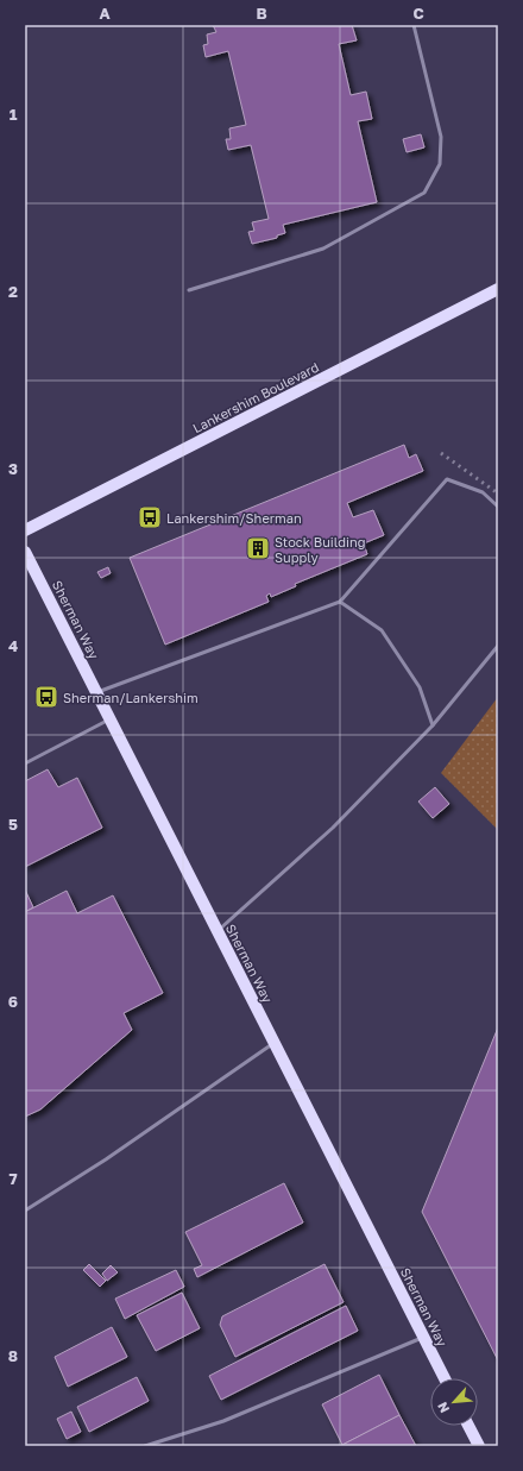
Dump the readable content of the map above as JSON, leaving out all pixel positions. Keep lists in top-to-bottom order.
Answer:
{
  "streets": {
    "main road": ["Lankershim Boulevard", "Sherman Way"]
  },
  "places": {
    "bus stop": ["Lankershim/Sherman", "Sherman/Lankershim"],
    "building": ["Stock Building Supply"]
  },
  "north": "bottom left",
  "grid": {
    "columns": ["A", "B", "C"],
    "rows": [
      "1",
      "2",
      "3",
      "4",
      "5",
      "6",
      "7",
      "8"
    ]
  }
}
